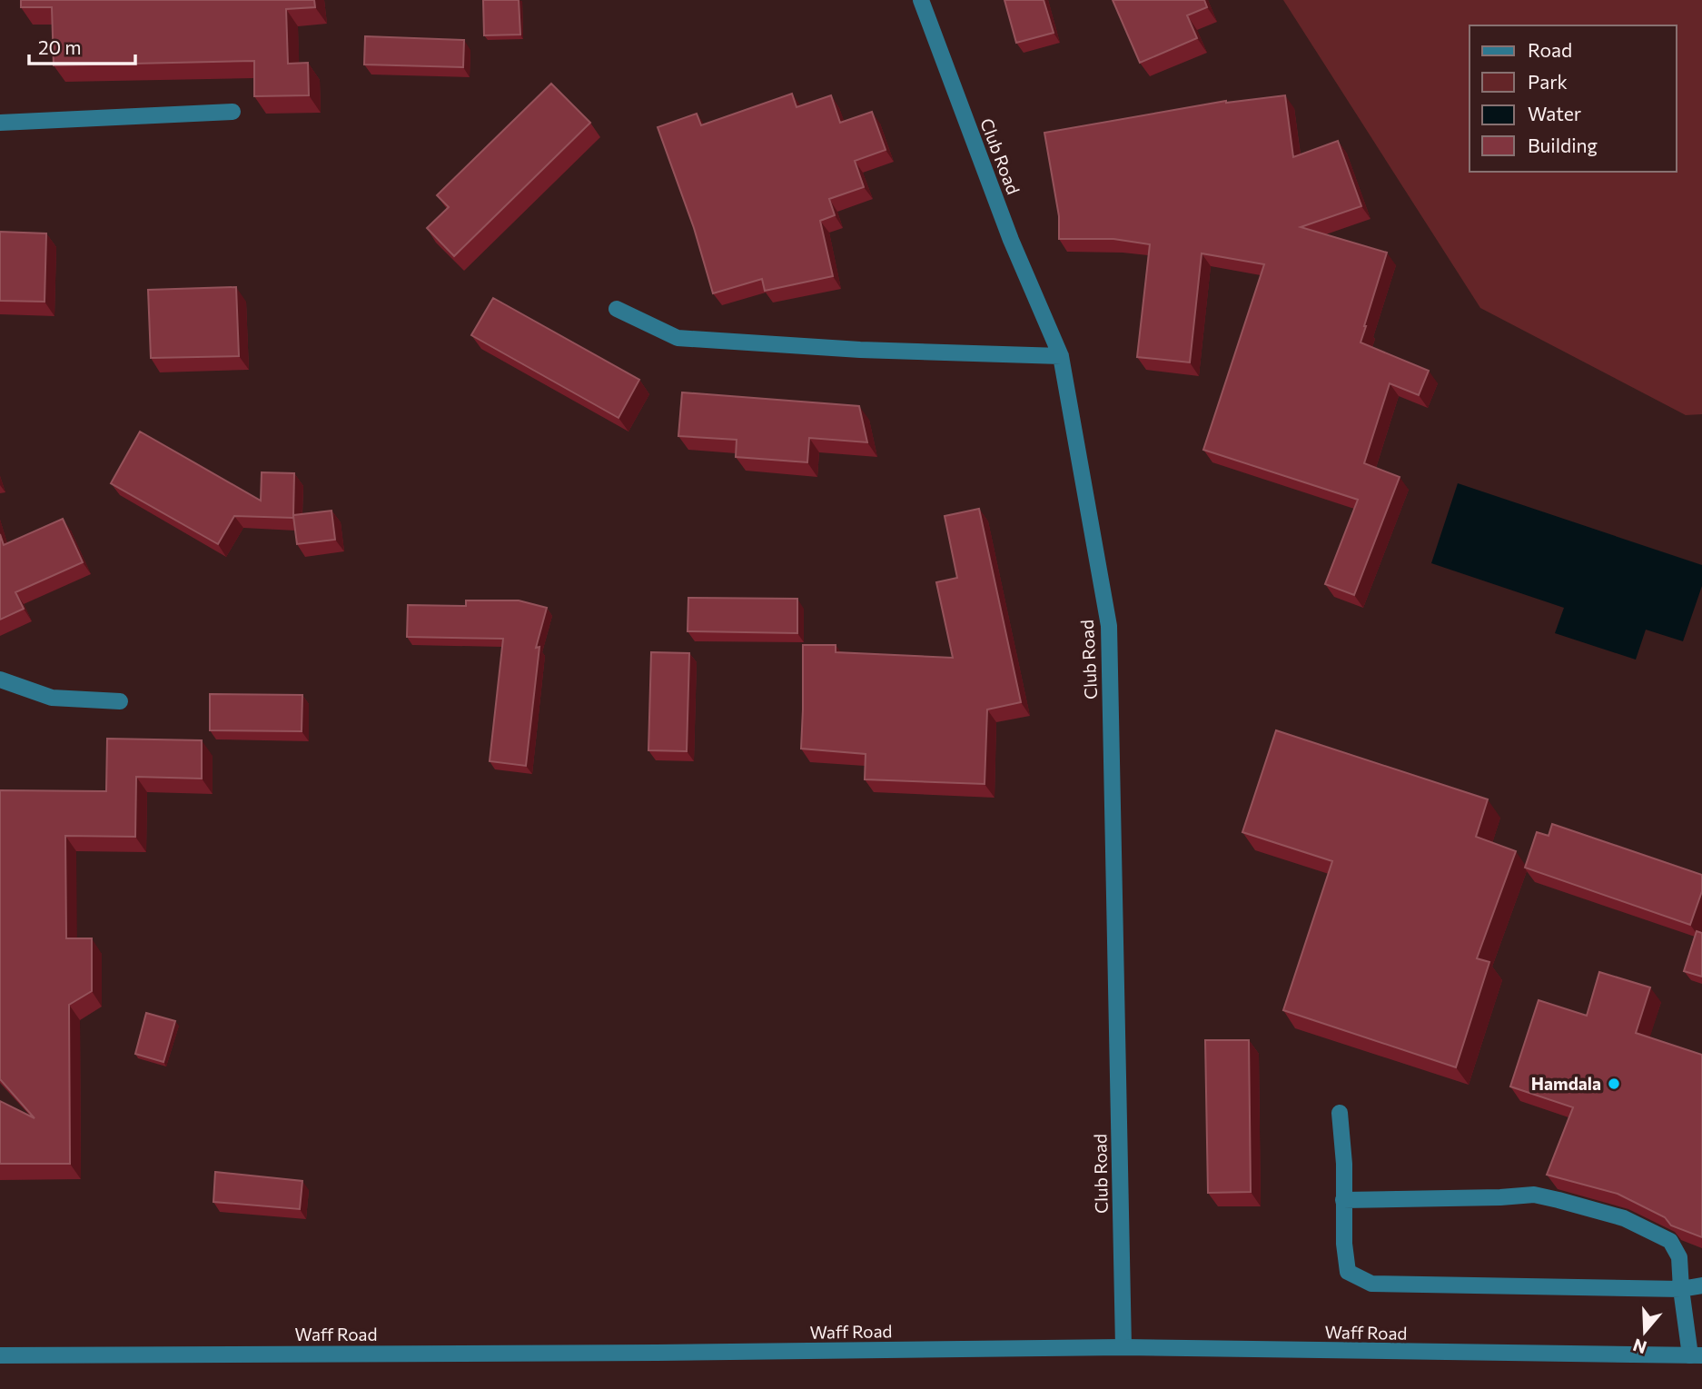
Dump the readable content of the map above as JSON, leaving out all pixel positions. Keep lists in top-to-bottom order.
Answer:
{
  "streets": {
    "street": ["Club Road", "Waff Road"]
  },
  "crossings": [
    ["Club Road", "Waff Road"]
  ],
  "places": ["Hamdala"],
  "legend": [
    "Road",
    "Park",
    "Water",
    "Building"
  ],
  "scale_bar": "20 m",
  "north": "bottom"
}
